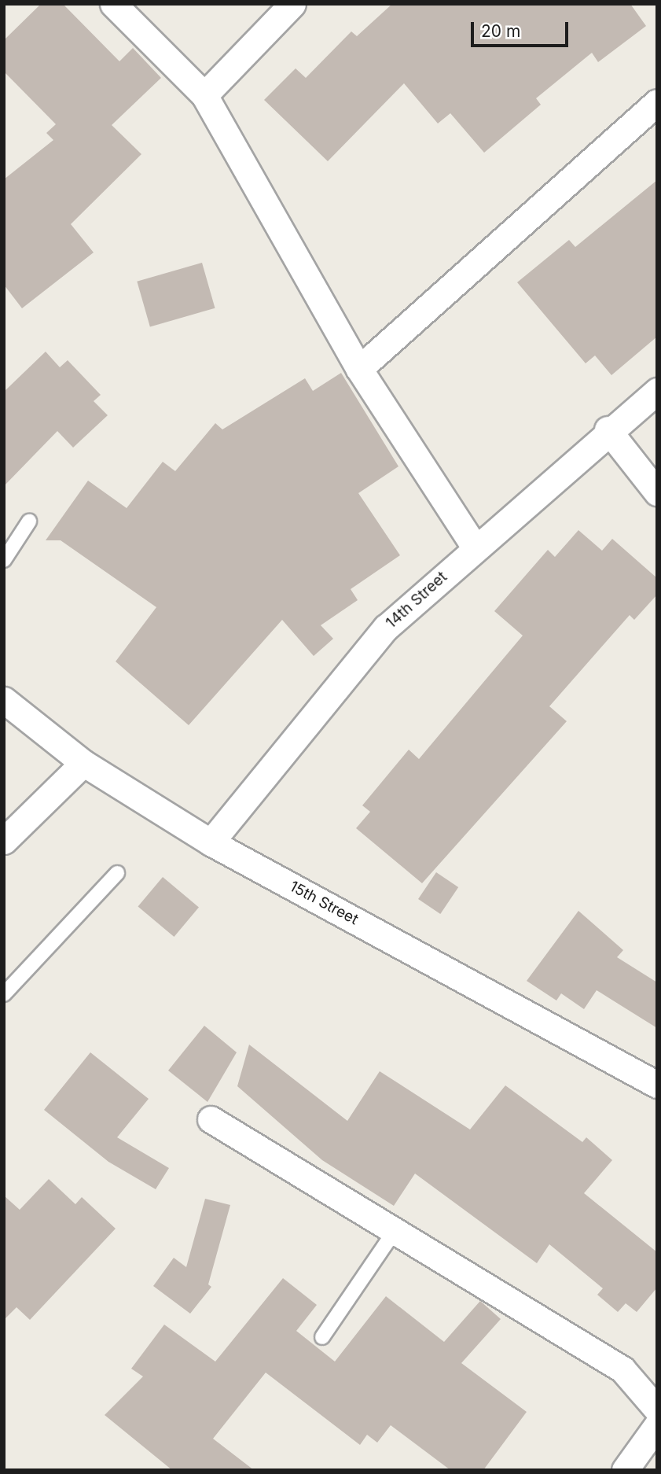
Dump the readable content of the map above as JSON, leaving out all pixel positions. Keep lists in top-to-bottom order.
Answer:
{
  "streets": {
    "street": ["14th Street", "15th Street"]
  },
  "crossings": [
    ["14th Street", "15th Street"]
  ],
  "scale_bar": "20 m"
}
